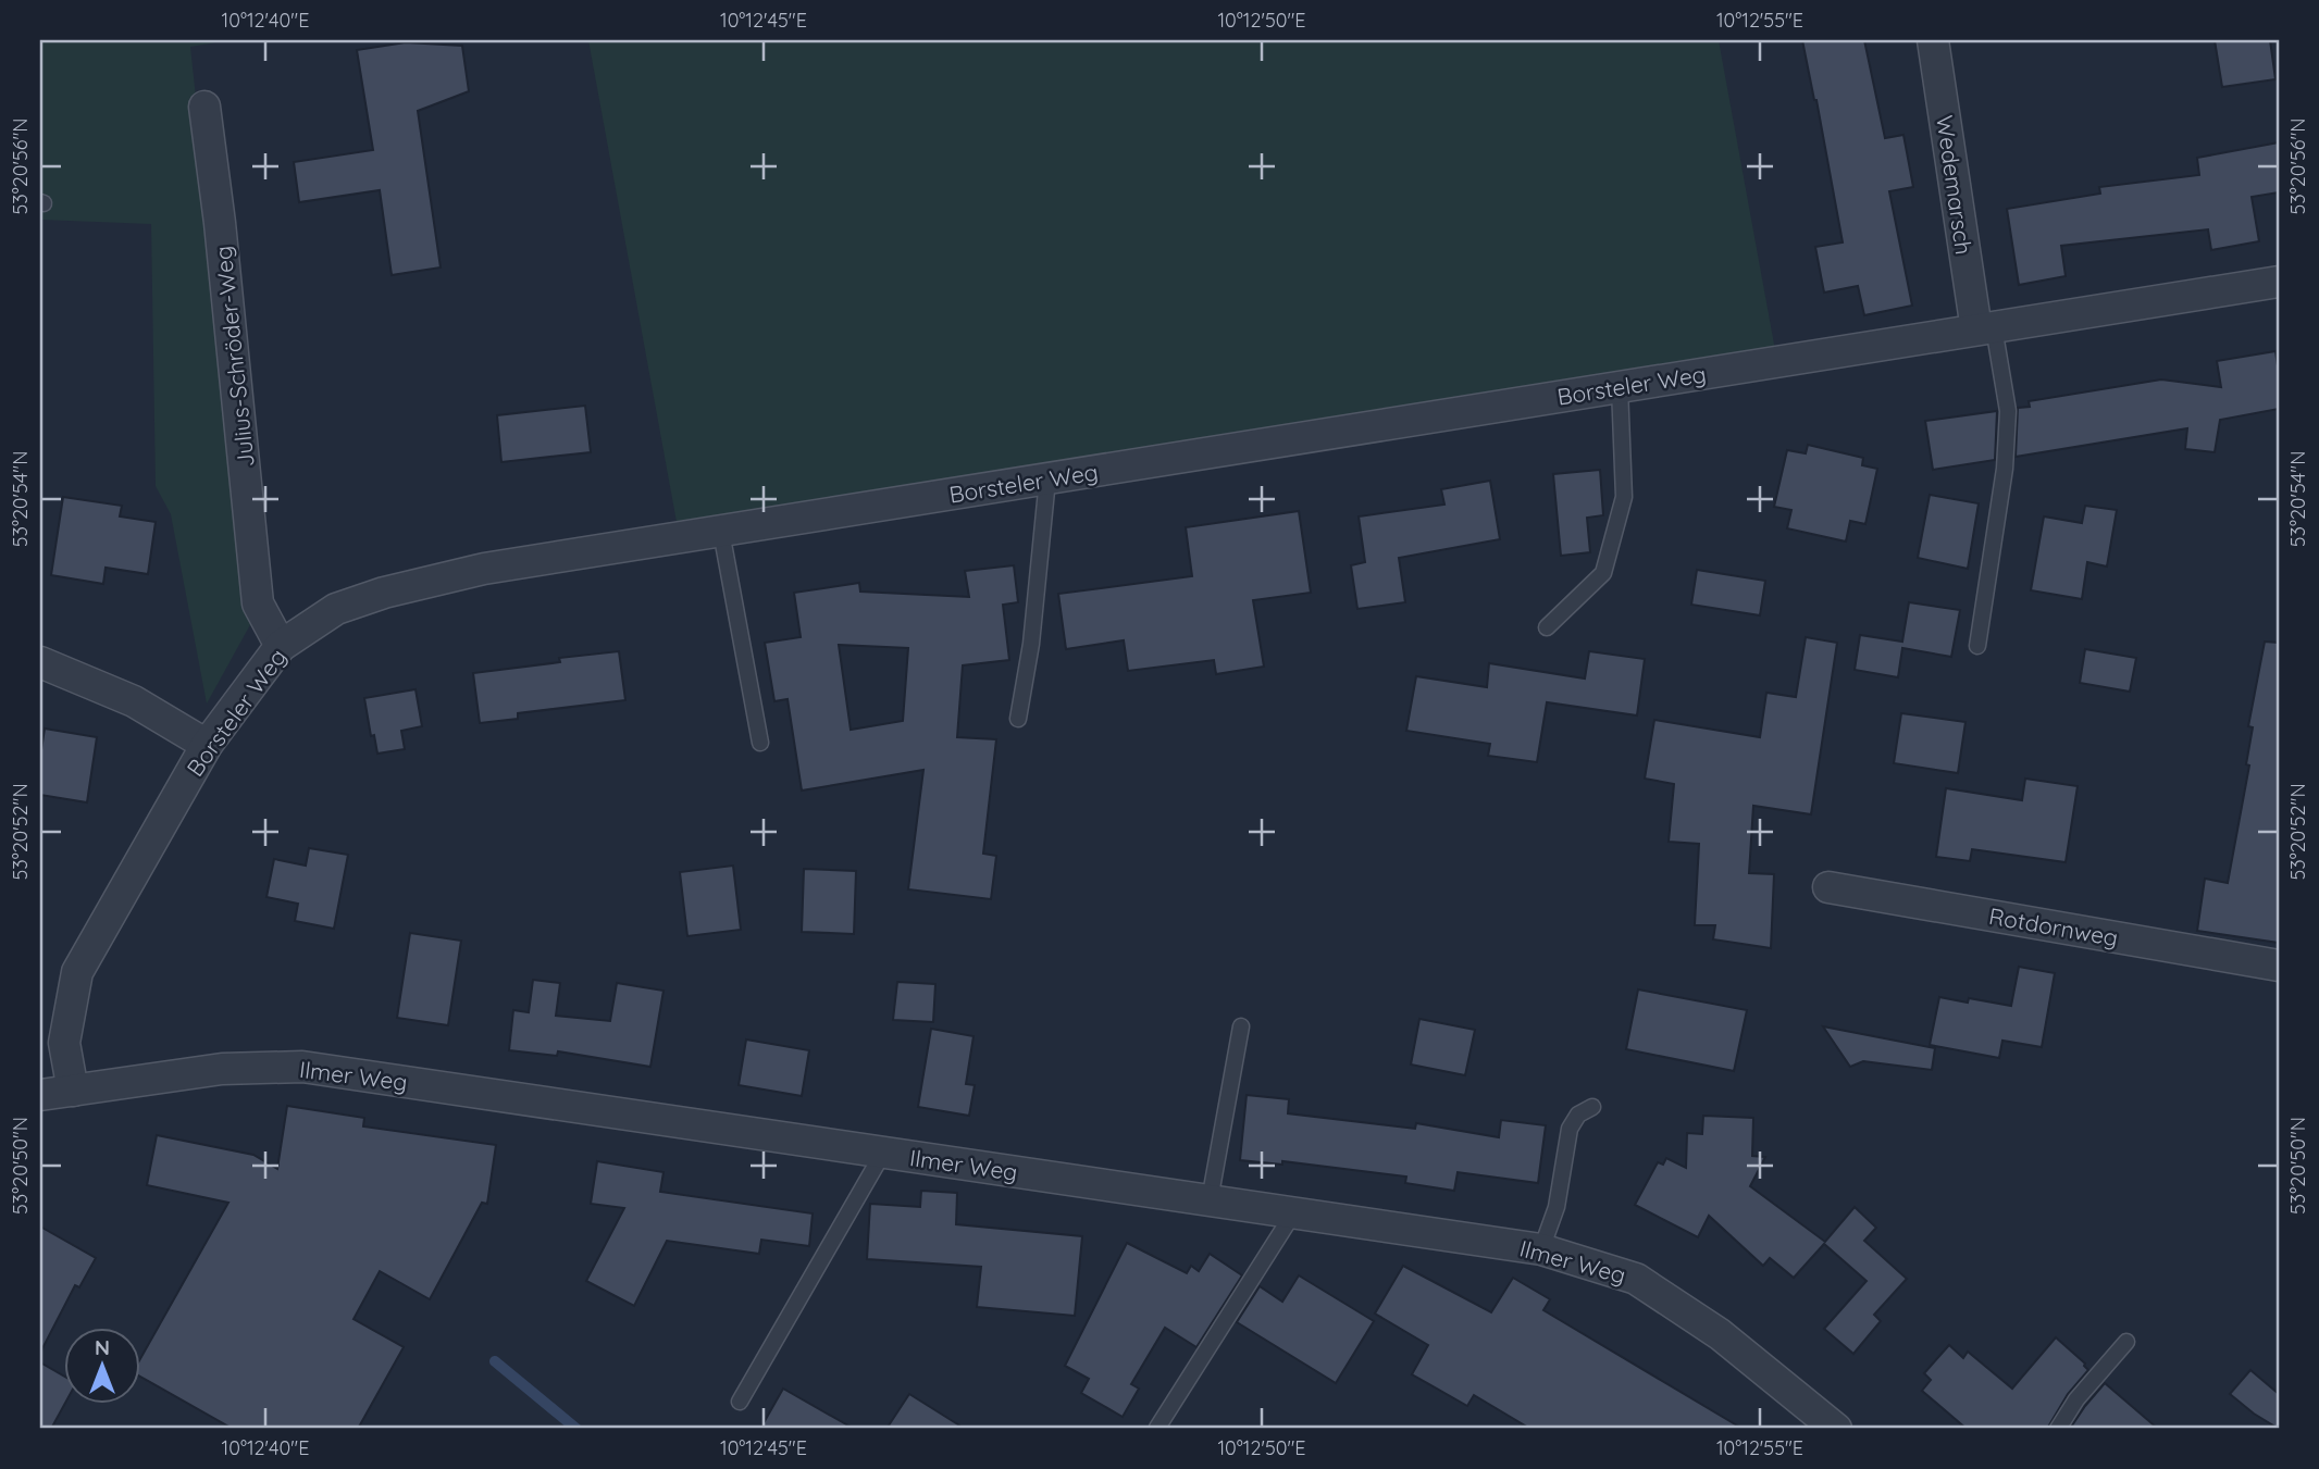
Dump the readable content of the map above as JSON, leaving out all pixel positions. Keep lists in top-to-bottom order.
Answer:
{
  "streets": {
    "street": [
      "Wedemarsch",
      "Julius-Schröder-Weg",
      "Borsteler Weg",
      "Rotdornweg",
      "Ilmer Weg"
    ]
  },
  "crossings": [
    ["Wedemarsch", "Borsteler Weg"],
    ["Julius-Schröder-Weg", "Borsteler Weg"],
    ["Borsteler Weg", "Ilmer Weg"]
  ],
  "north": "top",
  "coordinates": [
    "10°12'40\"E",
    "10°12'45\"E",
    "10°12'50\"E",
    "10°12'55\"E",
    "53°20'56\"N",
    "53°20'54\"N",
    "53°20'52\"N",
    "53°20'50\"N"
  ]
}
